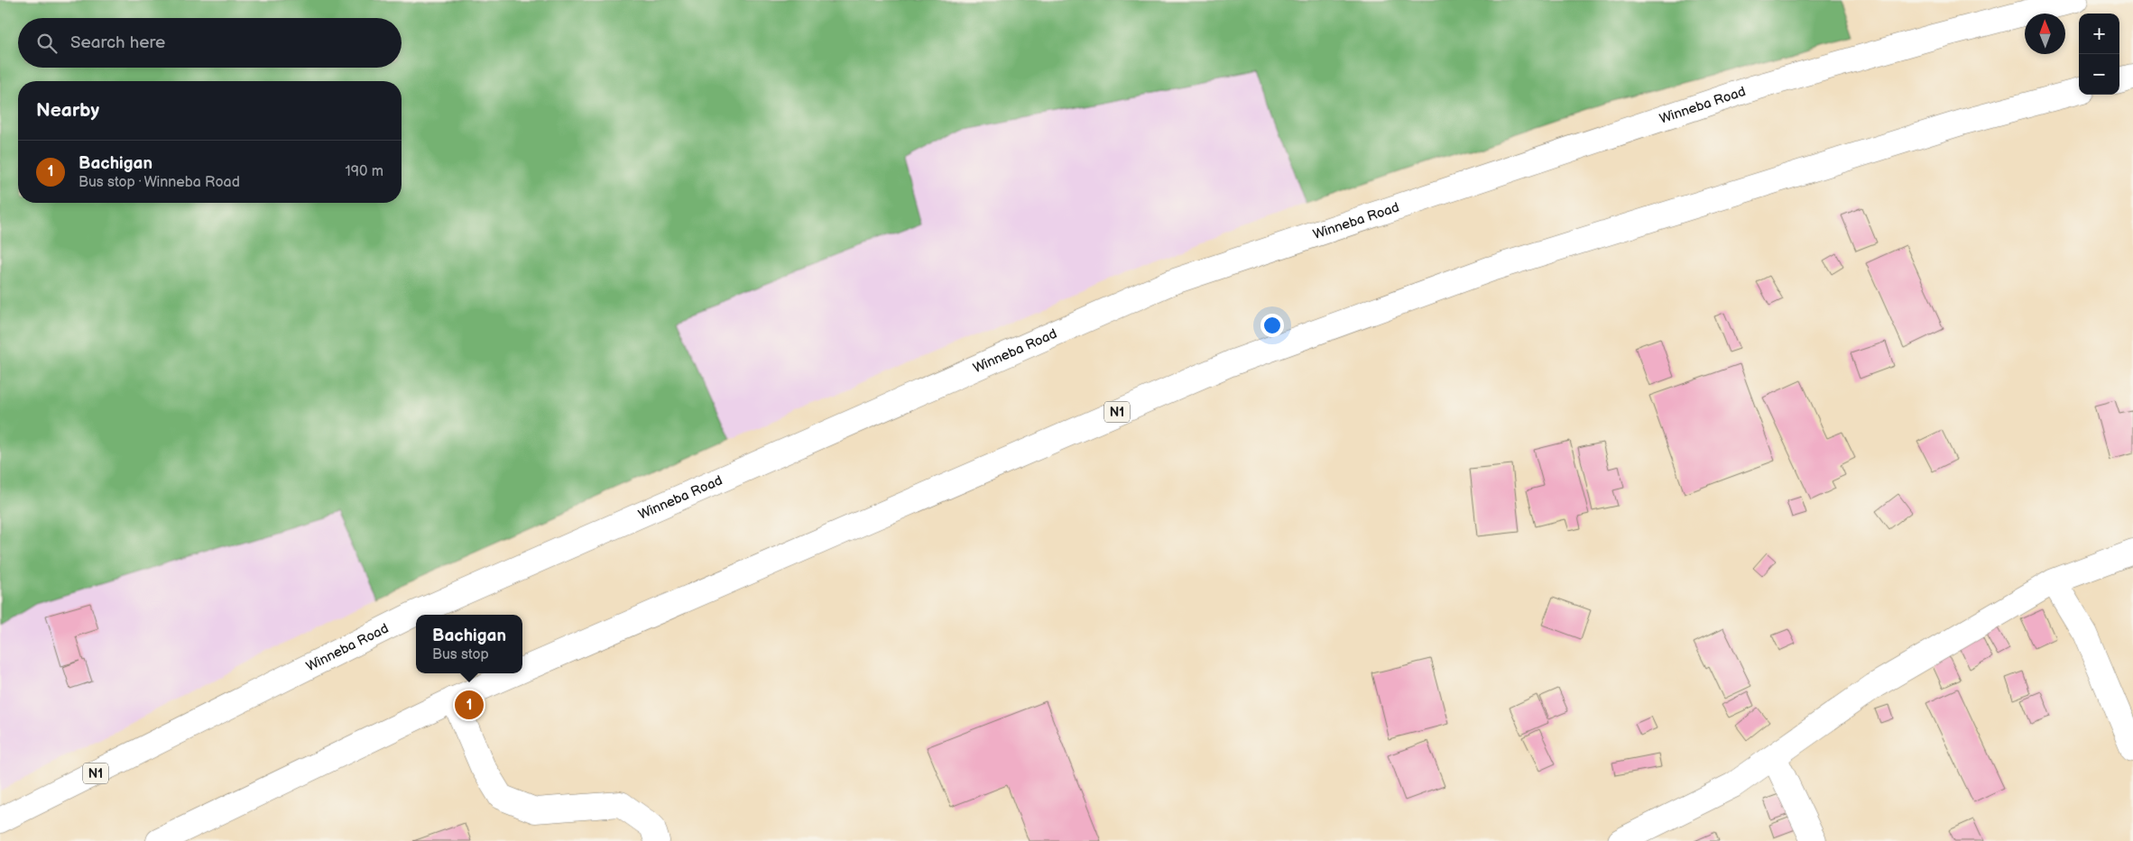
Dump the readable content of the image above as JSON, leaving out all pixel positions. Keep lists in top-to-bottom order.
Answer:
{
  "streets": {
    "main road": ["Winneba Road", "N1"]
  },
  "north": "top",
  "page": {
    "map_buttons": ["+", "−"],
    "search": "Search here",
    "heading": "Nearby",
    "list": [
      {
        "mark": "1",
        "name": "Bachigan",
        "note": "Bus stop · Winneba Road",
        "value": "190 m"
      }
    ],
    "popup": ["Bachigan", "Bus stop"],
    "pins": "1"
  }
}
